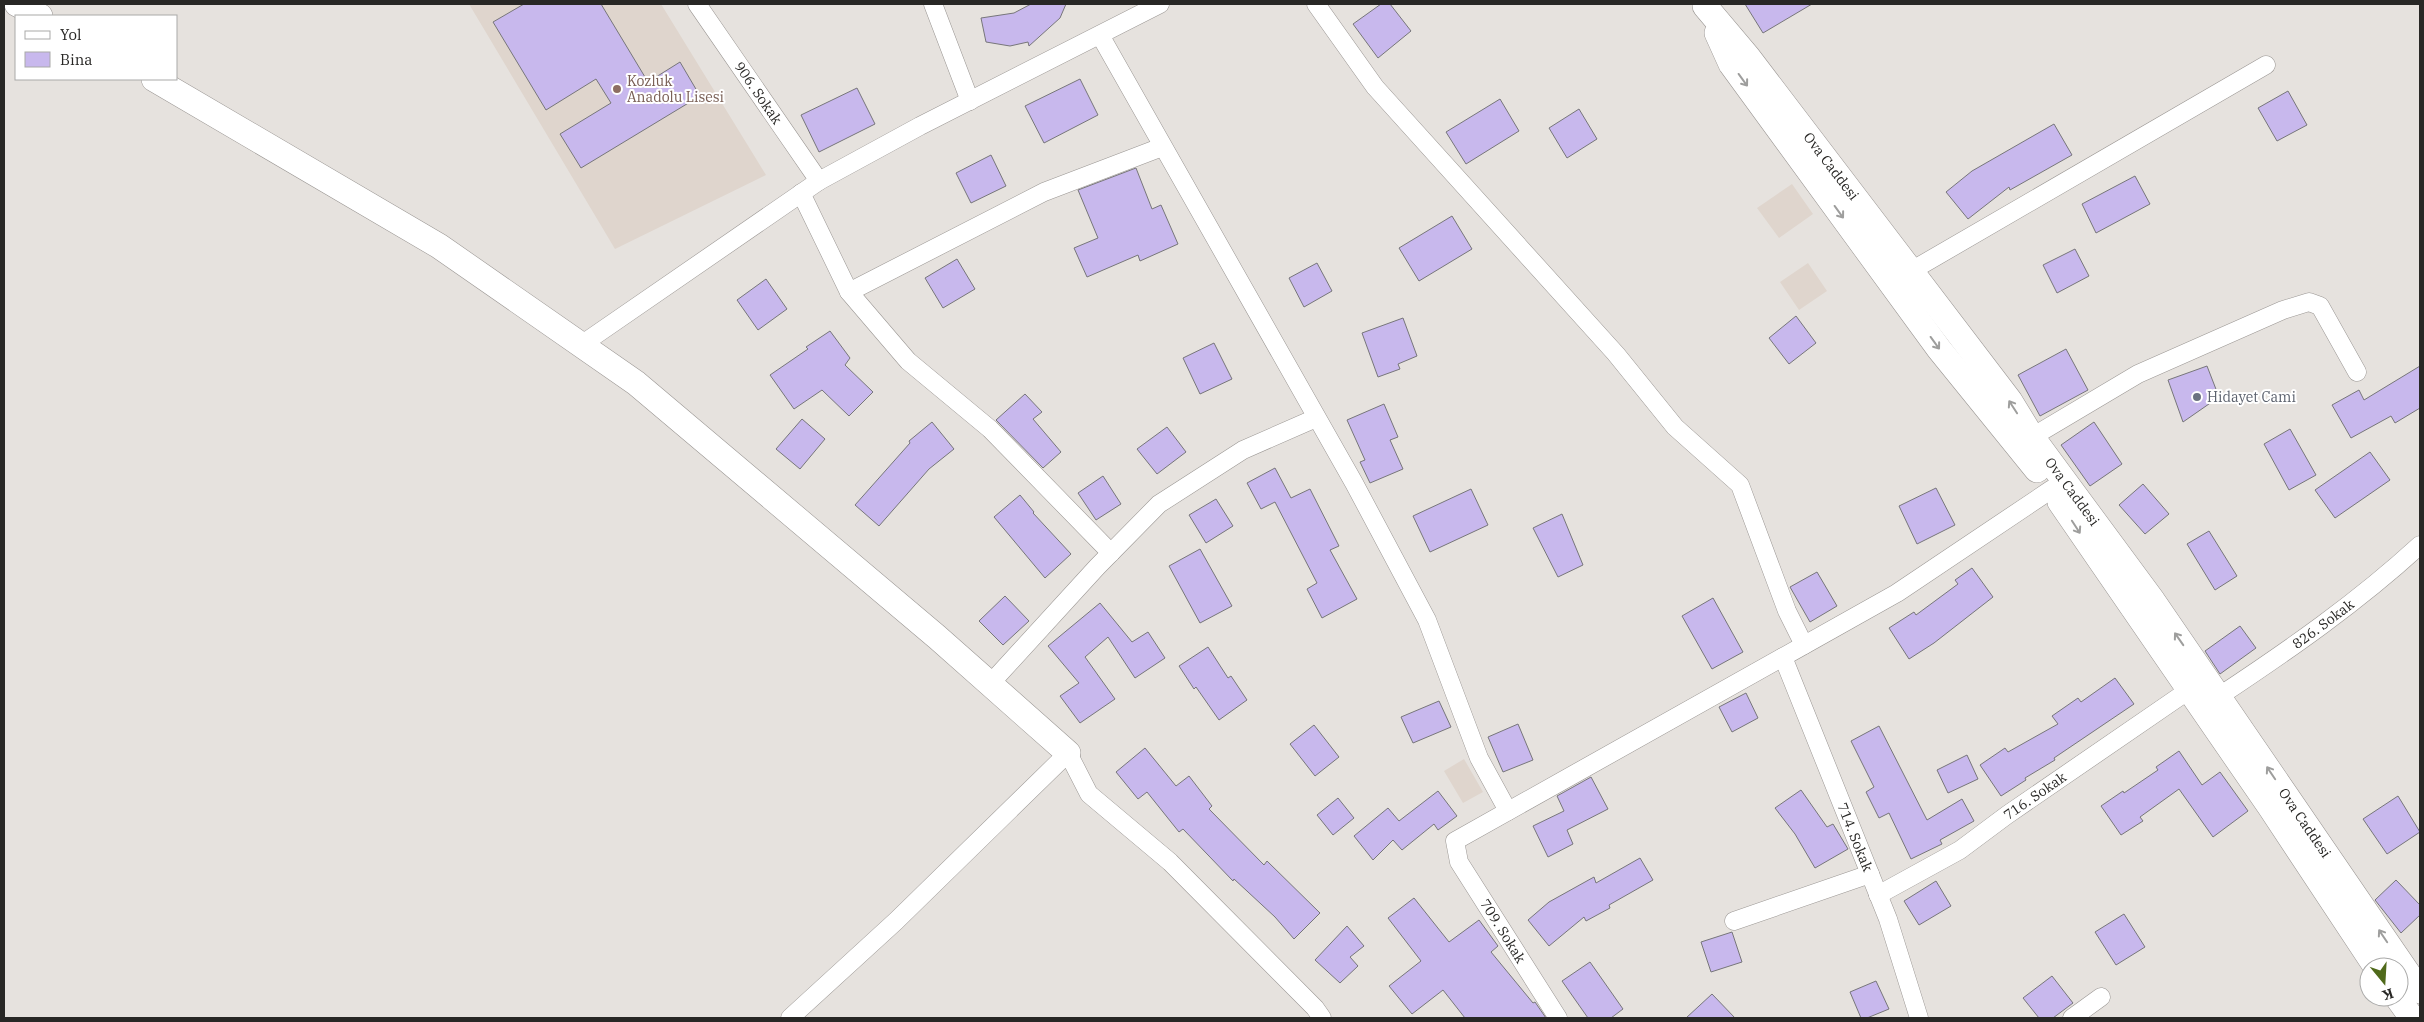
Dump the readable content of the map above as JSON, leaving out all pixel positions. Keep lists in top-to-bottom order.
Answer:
{
  "streets": {
    "street": [
      "906. Sokak",
      "Ova Caddesi",
      "826. Sokak",
      "716. Sokak",
      "714. Sokak",
      "709. Sokak"
    ]
  },
  "crossings": [
    ["Ova Caddesi", "826. Sokak"],
    ["Ova Caddesi", "716. Sokak"],
    ["716. Sokak", "714. Sokak"]
  ],
  "places": ["Kozluk Anadolu Lisesi", "Hidayet Cami"],
  "legend": ["Yol", "Bina"],
  "north": "bottom"
}
